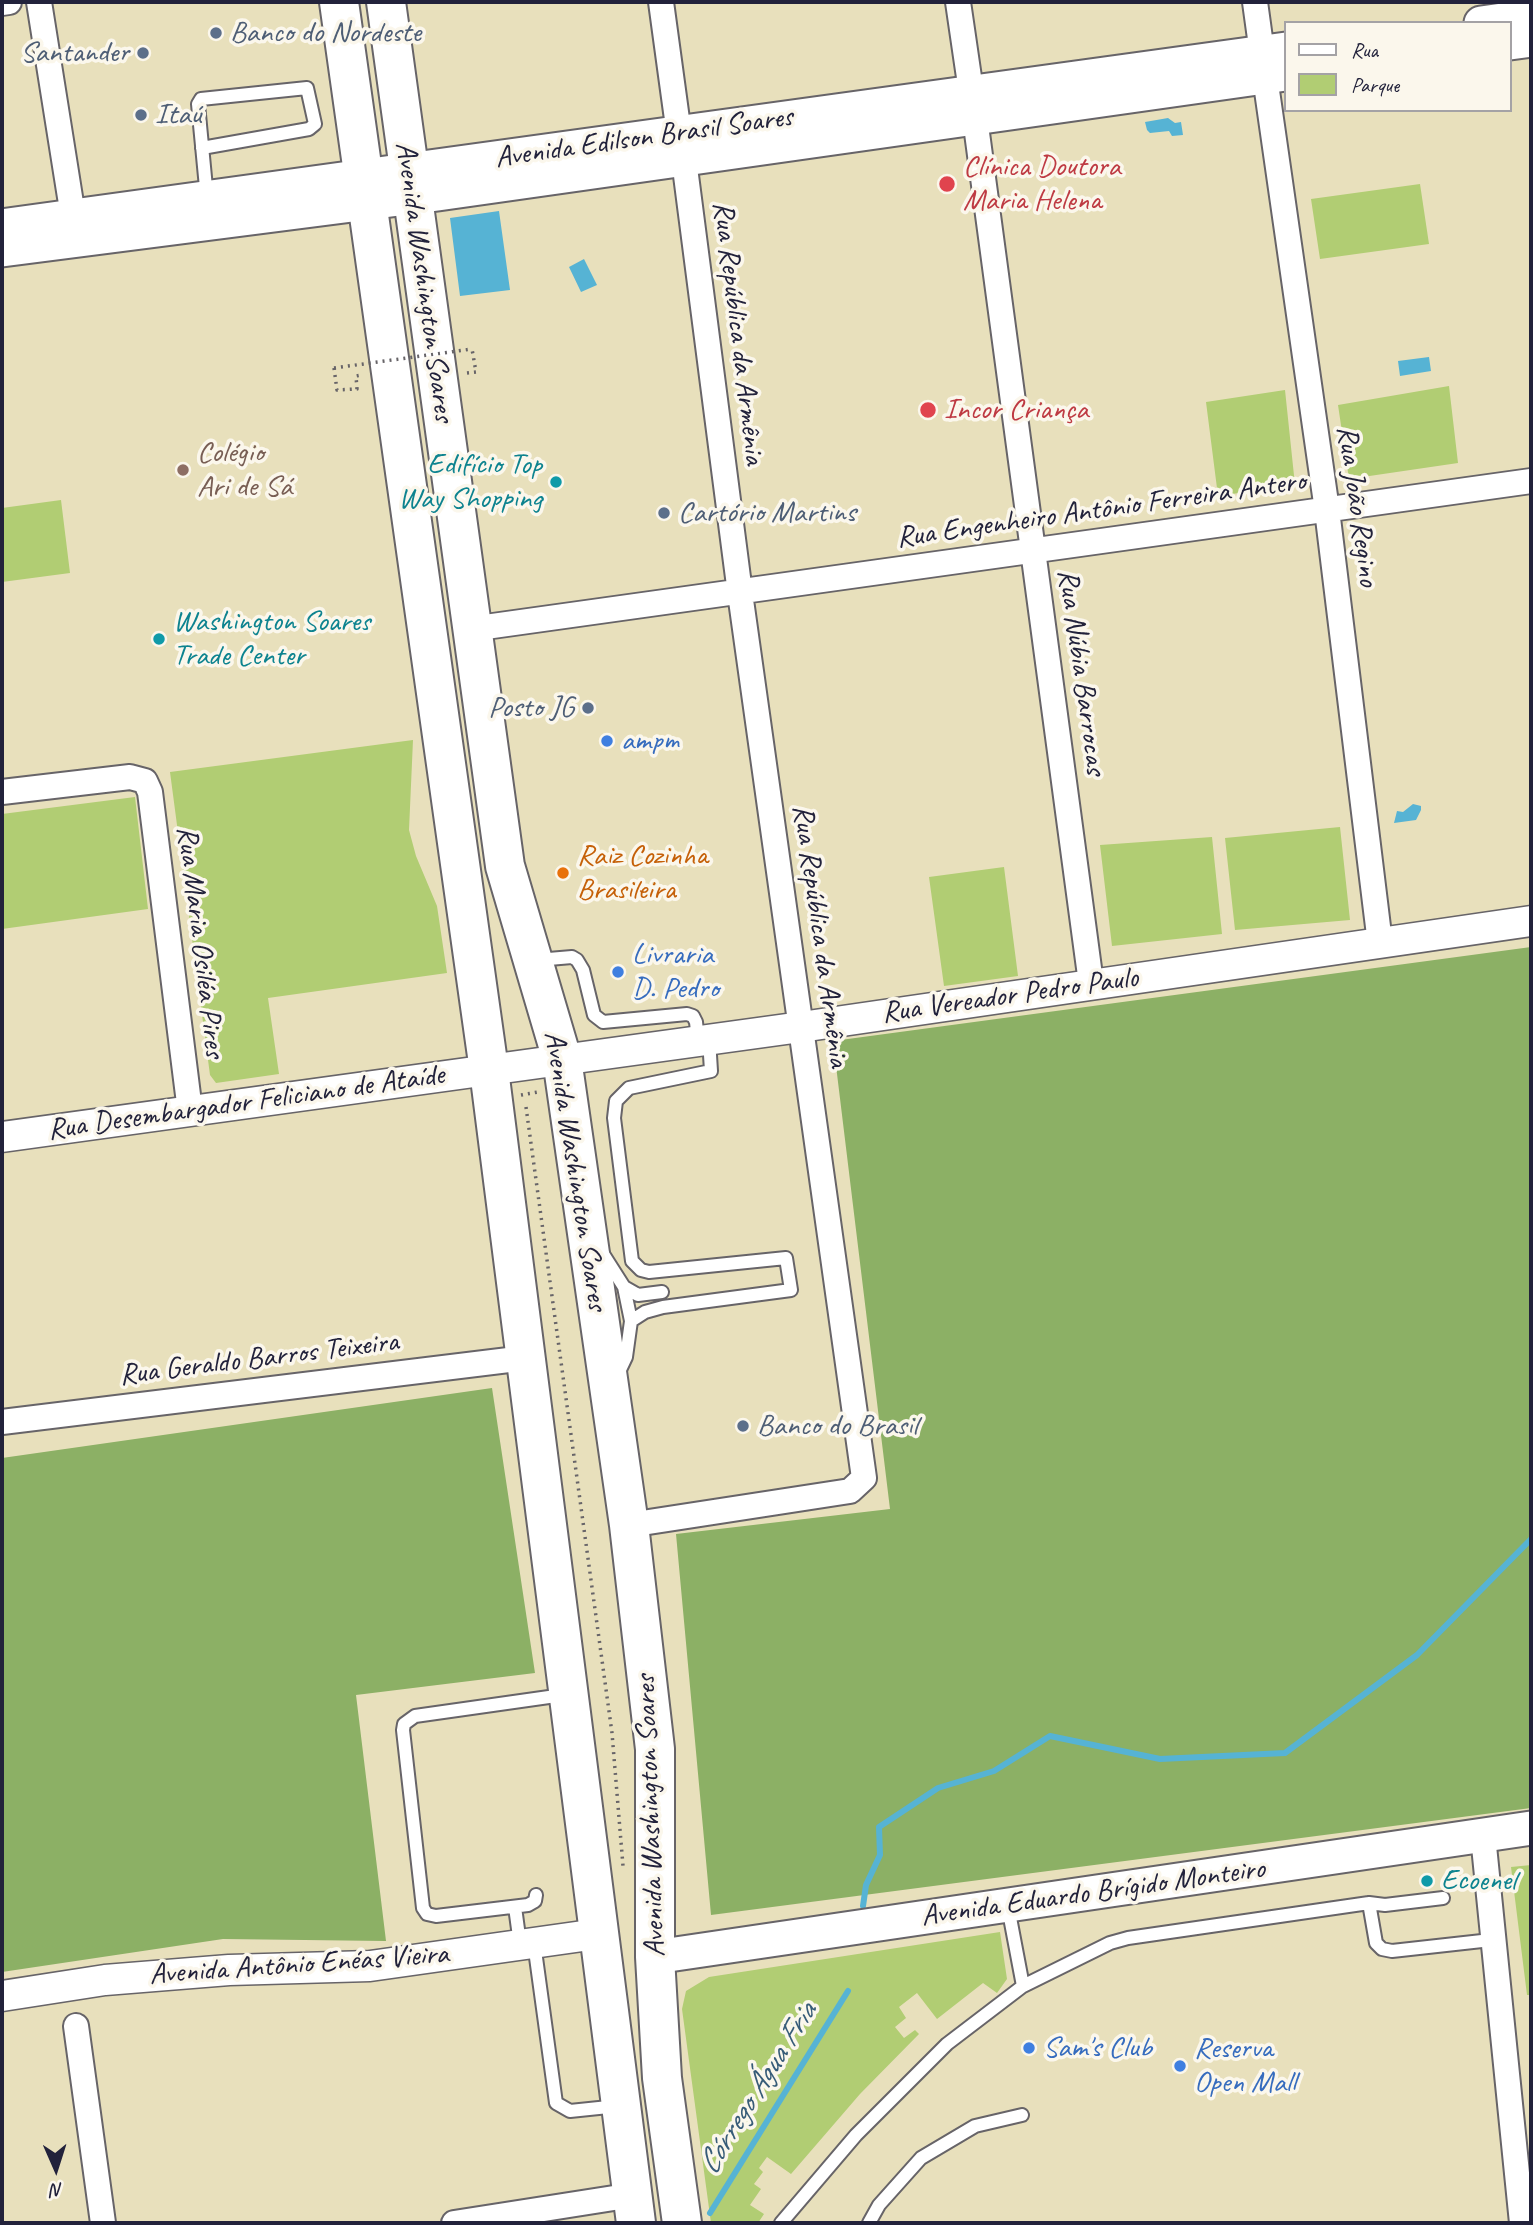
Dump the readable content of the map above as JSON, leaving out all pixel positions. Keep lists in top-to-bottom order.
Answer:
{
  "streets": {
    "highway": ["Avenida Washington Soares"],
    "main road": ["Avenida Edilson Brasil Soares", "Avenida Eduardo Brígido Monteiro"],
    "street": [
      "Rua República da Armênia",
      "Rua João Regino",
      "Rua Engenheiro Antônio Ferreira Antero",
      "Rua Núbia Barrocas",
      "Rua Maria Osiléa Pires",
      "Rua Vereador Pedro Paulo",
      "Rua Desembargador Feliciano de Ataíde",
      "Rua Geraldo Barros Teixeira",
      "Avenida Antônio Enéas Vieira"
    ]
  },
  "crossings": [
    ["Avenida Edilson Brasil Soares", "Avenida Washington Soares"],
    ["Avenida Edilson Brasil Soares", "Rua República da Armênia"],
    ["Avenida Edilson Brasil Soares", "Rua João Regino"],
    ["Avenida Edilson Brasil Soares", "Rua Núbia Barrocas"],
    ["Avenida Washington Soares", "Rua República da Armênia"],
    ["Avenida Washington Soares", "Rua Engenheiro Antônio Ferreira Antero"],
    ["Avenida Washington Soares", "Rua Vereador Pedro Paulo"],
    ["Avenida Washington Soares", "Rua Desembargador Feliciano de Ataíde"],
    ["Avenida Washington Soares", "Rua Geraldo Barros Teixeira"],
    ["Avenida Washington Soares", "Avenida Eduardo Brígido Monteiro"],
    ["Avenida Washington Soares", "Avenida Antônio Enéas Vieira"],
    ["Rua República da Armênia", "Rua Engenheiro Antônio Ferreira Antero"],
    ["Rua República da Armênia", "Rua Vereador Pedro Paulo"],
    ["Rua João Regino", "Rua Engenheiro Antônio Ferreira Antero"],
    ["Rua João Regino", "Rua Vereador Pedro Paulo"],
    ["Rua Engenheiro Antônio Ferreira Antero", "Rua Núbia Barrocas"],
    ["Rua Núbia Barrocas", "Rua Vereador Pedro Paulo"],
    ["Rua Maria Osiléa Pires", "Rua Desembargador Feliciano de Ataíde"],
    ["Rua Vereador Pedro Paulo", "Rua Desembargador Feliciano de Ataíde"]
  ],
  "water": ["Córrego Água Fria"],
  "places": [
    "Banco do Nordeste",
    "Santander",
    "Itaú",
    "Clínica Doutora Maria Helena",
    "Incor Criança",
    "Colégio Ari de Sá",
    "Edifício Top Way Shopping",
    "Cartório Martins",
    "Washington Soares Trade Center",
    "Posto JG",
    "ampm",
    "Raiz Cozinha Brasileira",
    "Livraria D. Pedro",
    "Banco do Brasil",
    "Ecoenel",
    "Sam's Club",
    "Reserva Open Mall"
  ],
  "legend": ["Rua", "Parque"],
  "north": "bottom"
}
